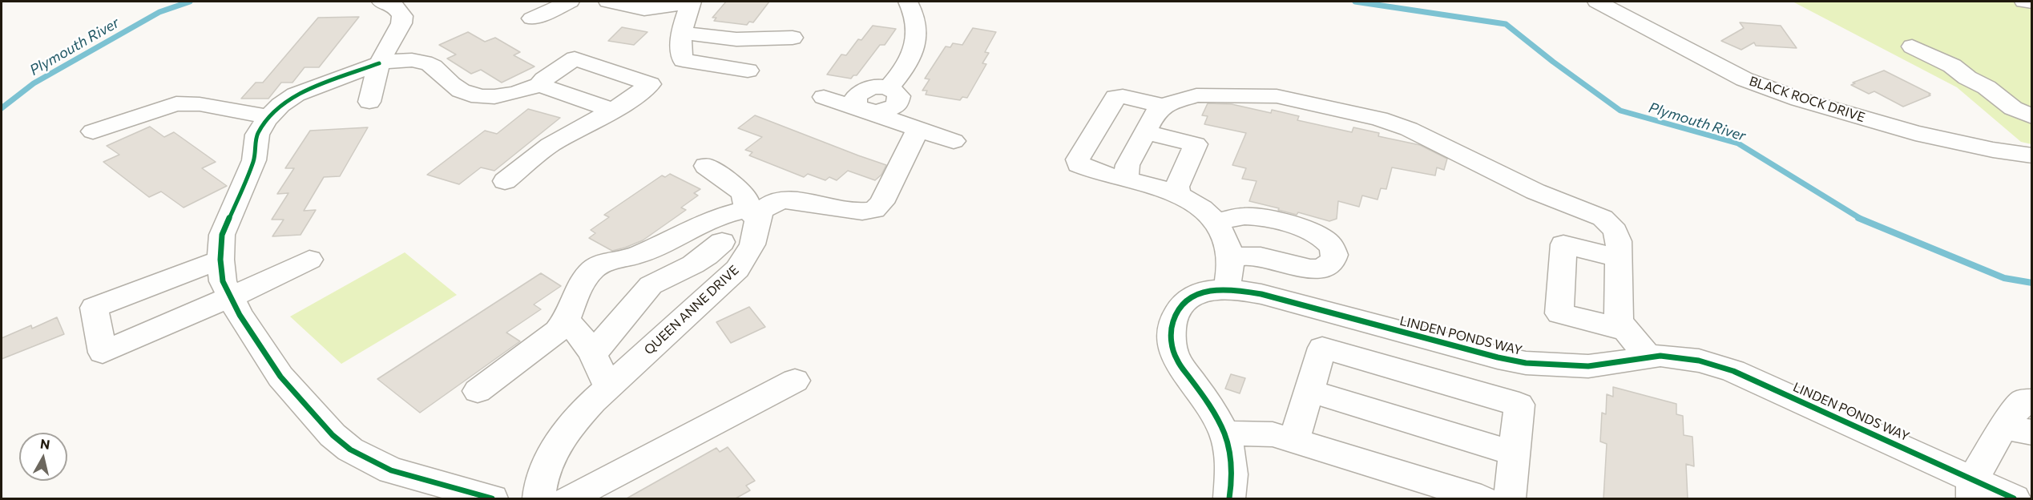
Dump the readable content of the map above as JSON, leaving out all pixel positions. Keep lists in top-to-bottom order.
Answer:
{
  "streets": {
    "street": ["BLACK ROCK DRIVE", "QUEEN ANNE DRIVE", "LINDEN PONDS WAY"]
  },
  "water": ["Plymouth River"],
  "north": "top"
}
